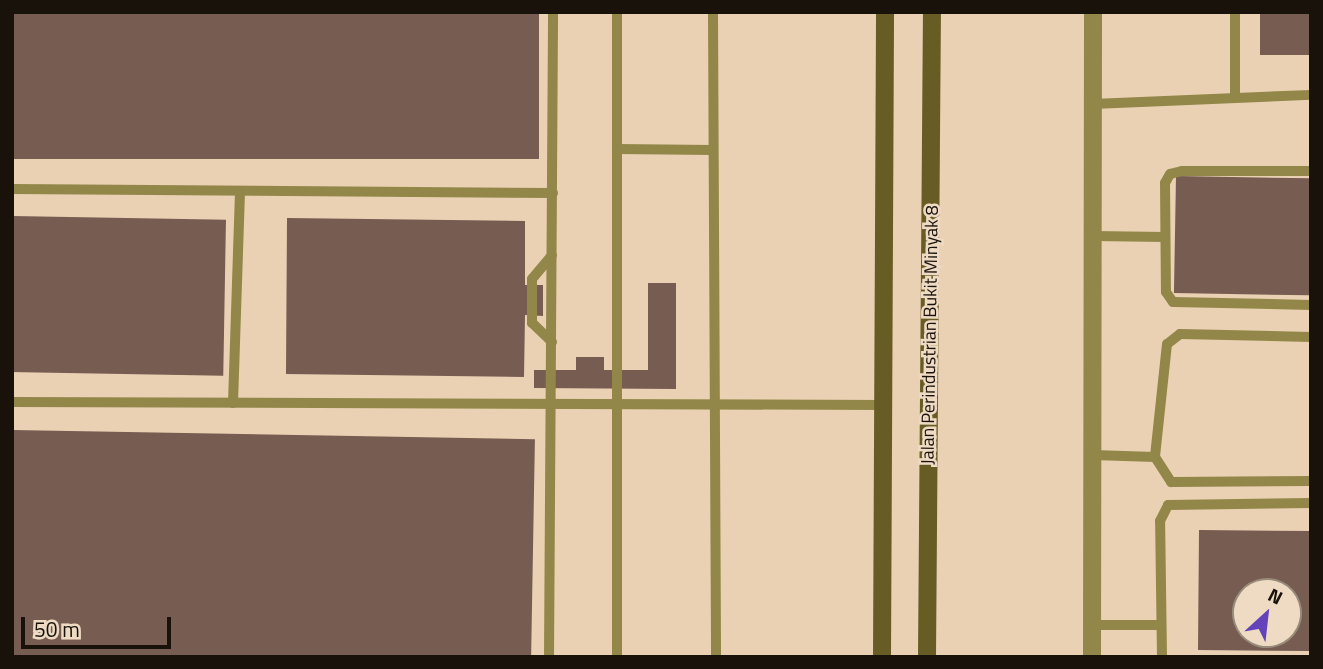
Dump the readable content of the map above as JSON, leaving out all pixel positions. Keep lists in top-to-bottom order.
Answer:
{
  "streets": {
    "street": ["Jalan Perindustrian Bukit Minyak 8"]
  },
  "scale_bar": "50 m",
  "north": "top right"
}
